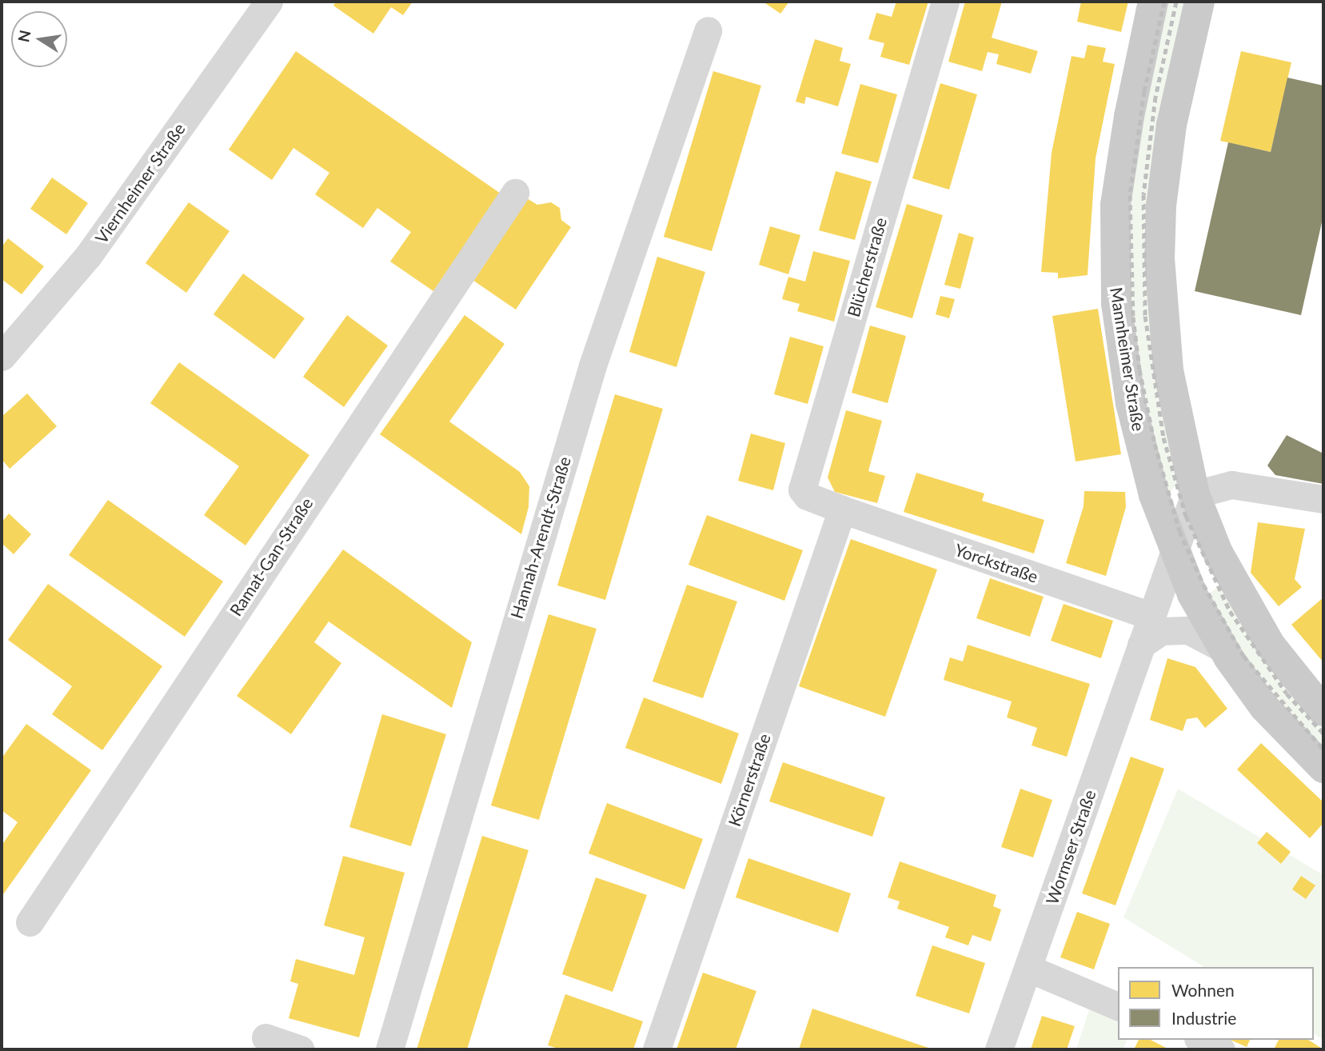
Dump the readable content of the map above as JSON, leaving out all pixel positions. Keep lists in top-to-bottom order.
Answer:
{
  "streets": {
    "main road": ["Mannheimer Straße"],
    "street": [
      "Viernheimer Straße",
      "Blücherstraße",
      "Hannah-Arendt-Straße",
      "Ramat-Gan-Straße",
      "Yorckstraße",
      "Körnerstraße",
      "Wormser Straße"
    ]
  },
  "crossings": [
    ["Blücherstraße", "Yorckstraße"],
    ["Blücherstraße", "Körnerstraße"],
    ["Mannheimer Straße", "Wormser Straße"],
    ["Yorckstraße", "Körnerstraße"],
    ["Yorckstraße", "Wormser Straße"]
  ],
  "legend": ["Wohnen", "Industrie"],
  "north": "left"
}
